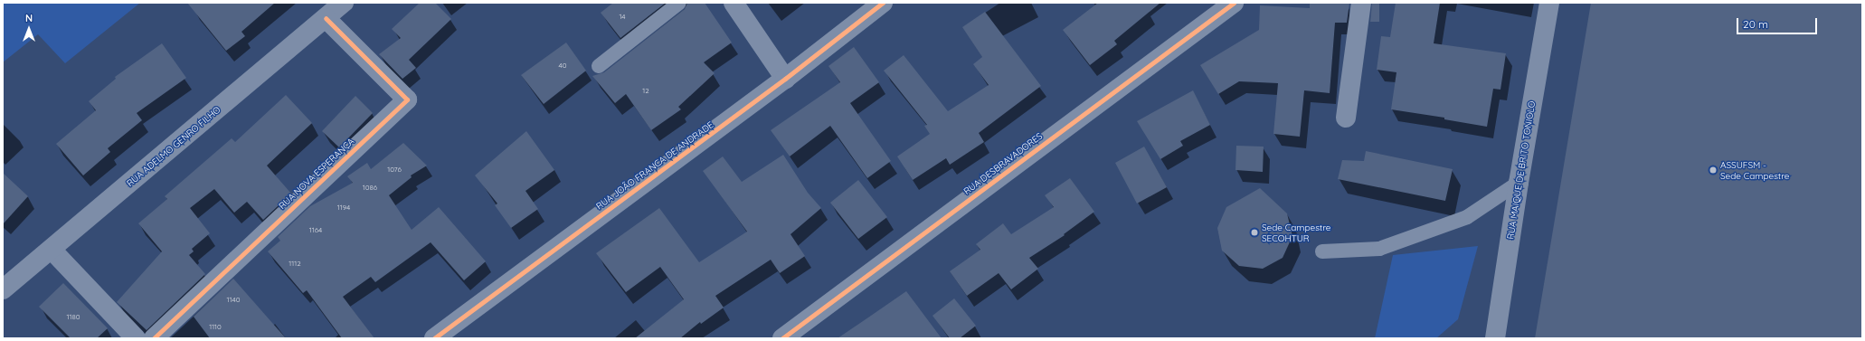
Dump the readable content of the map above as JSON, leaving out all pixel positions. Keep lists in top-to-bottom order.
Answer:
{
  "streets": {
    "street": [
      "RUA ADELMO GENRO FILHO",
      "RUA DESBRAVADORES",
      "RUA JOÃO FRANCA DE ANDRADE",
      "RUA MAIQUE DE BRITO TONIOLO",
      "RUA NOVA ESPERANÇA"
    ]
  },
  "crossings": [
    ["RUA ADELMO GENRO FILHO", "RUA NOVA ESPERANÇA"]
  ],
  "places": ["ASSUFSM - Sede Campestre", "Sede Campestre SECOHTUR"],
  "house_numbers": [
    "14",
    "40",
    "12",
    "1076",
    "1086",
    "1194",
    "1164",
    "1112",
    "1140",
    "1180",
    "1110"
  ],
  "scale_bar": "20 m",
  "north": "top"
}
